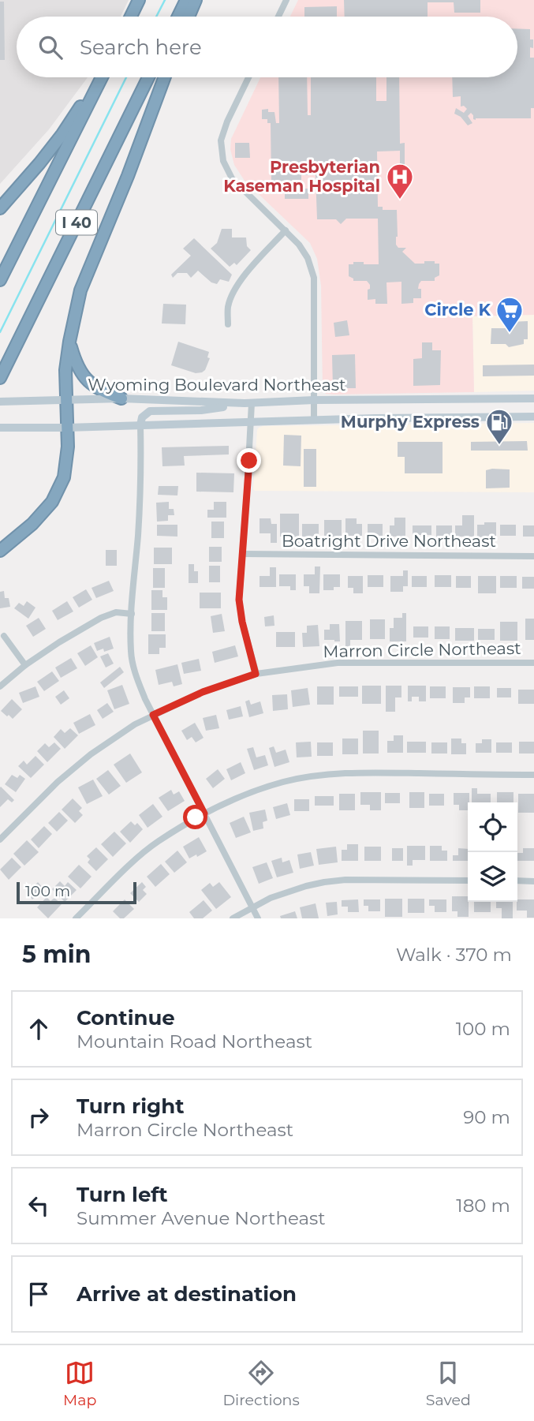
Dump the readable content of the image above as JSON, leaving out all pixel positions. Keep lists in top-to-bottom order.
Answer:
{
  "streets": {
    "highway": ["I 40"],
    "main road": ["Wyoming Boulevard Northeast"],
    "street": ["Boatright Drive Northeast", "Marron Circle Northeast"]
  },
  "places": {
    "hospital": ["Presbyterian Kaseman Hospital"],
    "supermarket": ["Circle K"],
    "fuel station": ["Murphy Express"]
  },
  "scale_bar": "100 m",
  "page": {
    "search": "Search here",
    "scale": "100 m",
    "heading": ["5 min", "Walk · 370 m"],
    "list": [
      ["Continue", "Mountain Road Northeast", "100 m"],
      ["Turn right", "Marron Circle Northeast", "90 m"],
      ["Turn left", "Summer Avenue Northeast", "180 m"],
      "Arrive at destination"
    ],
    "nav": ["Map", "Directions", "Saved"]
  }
}
